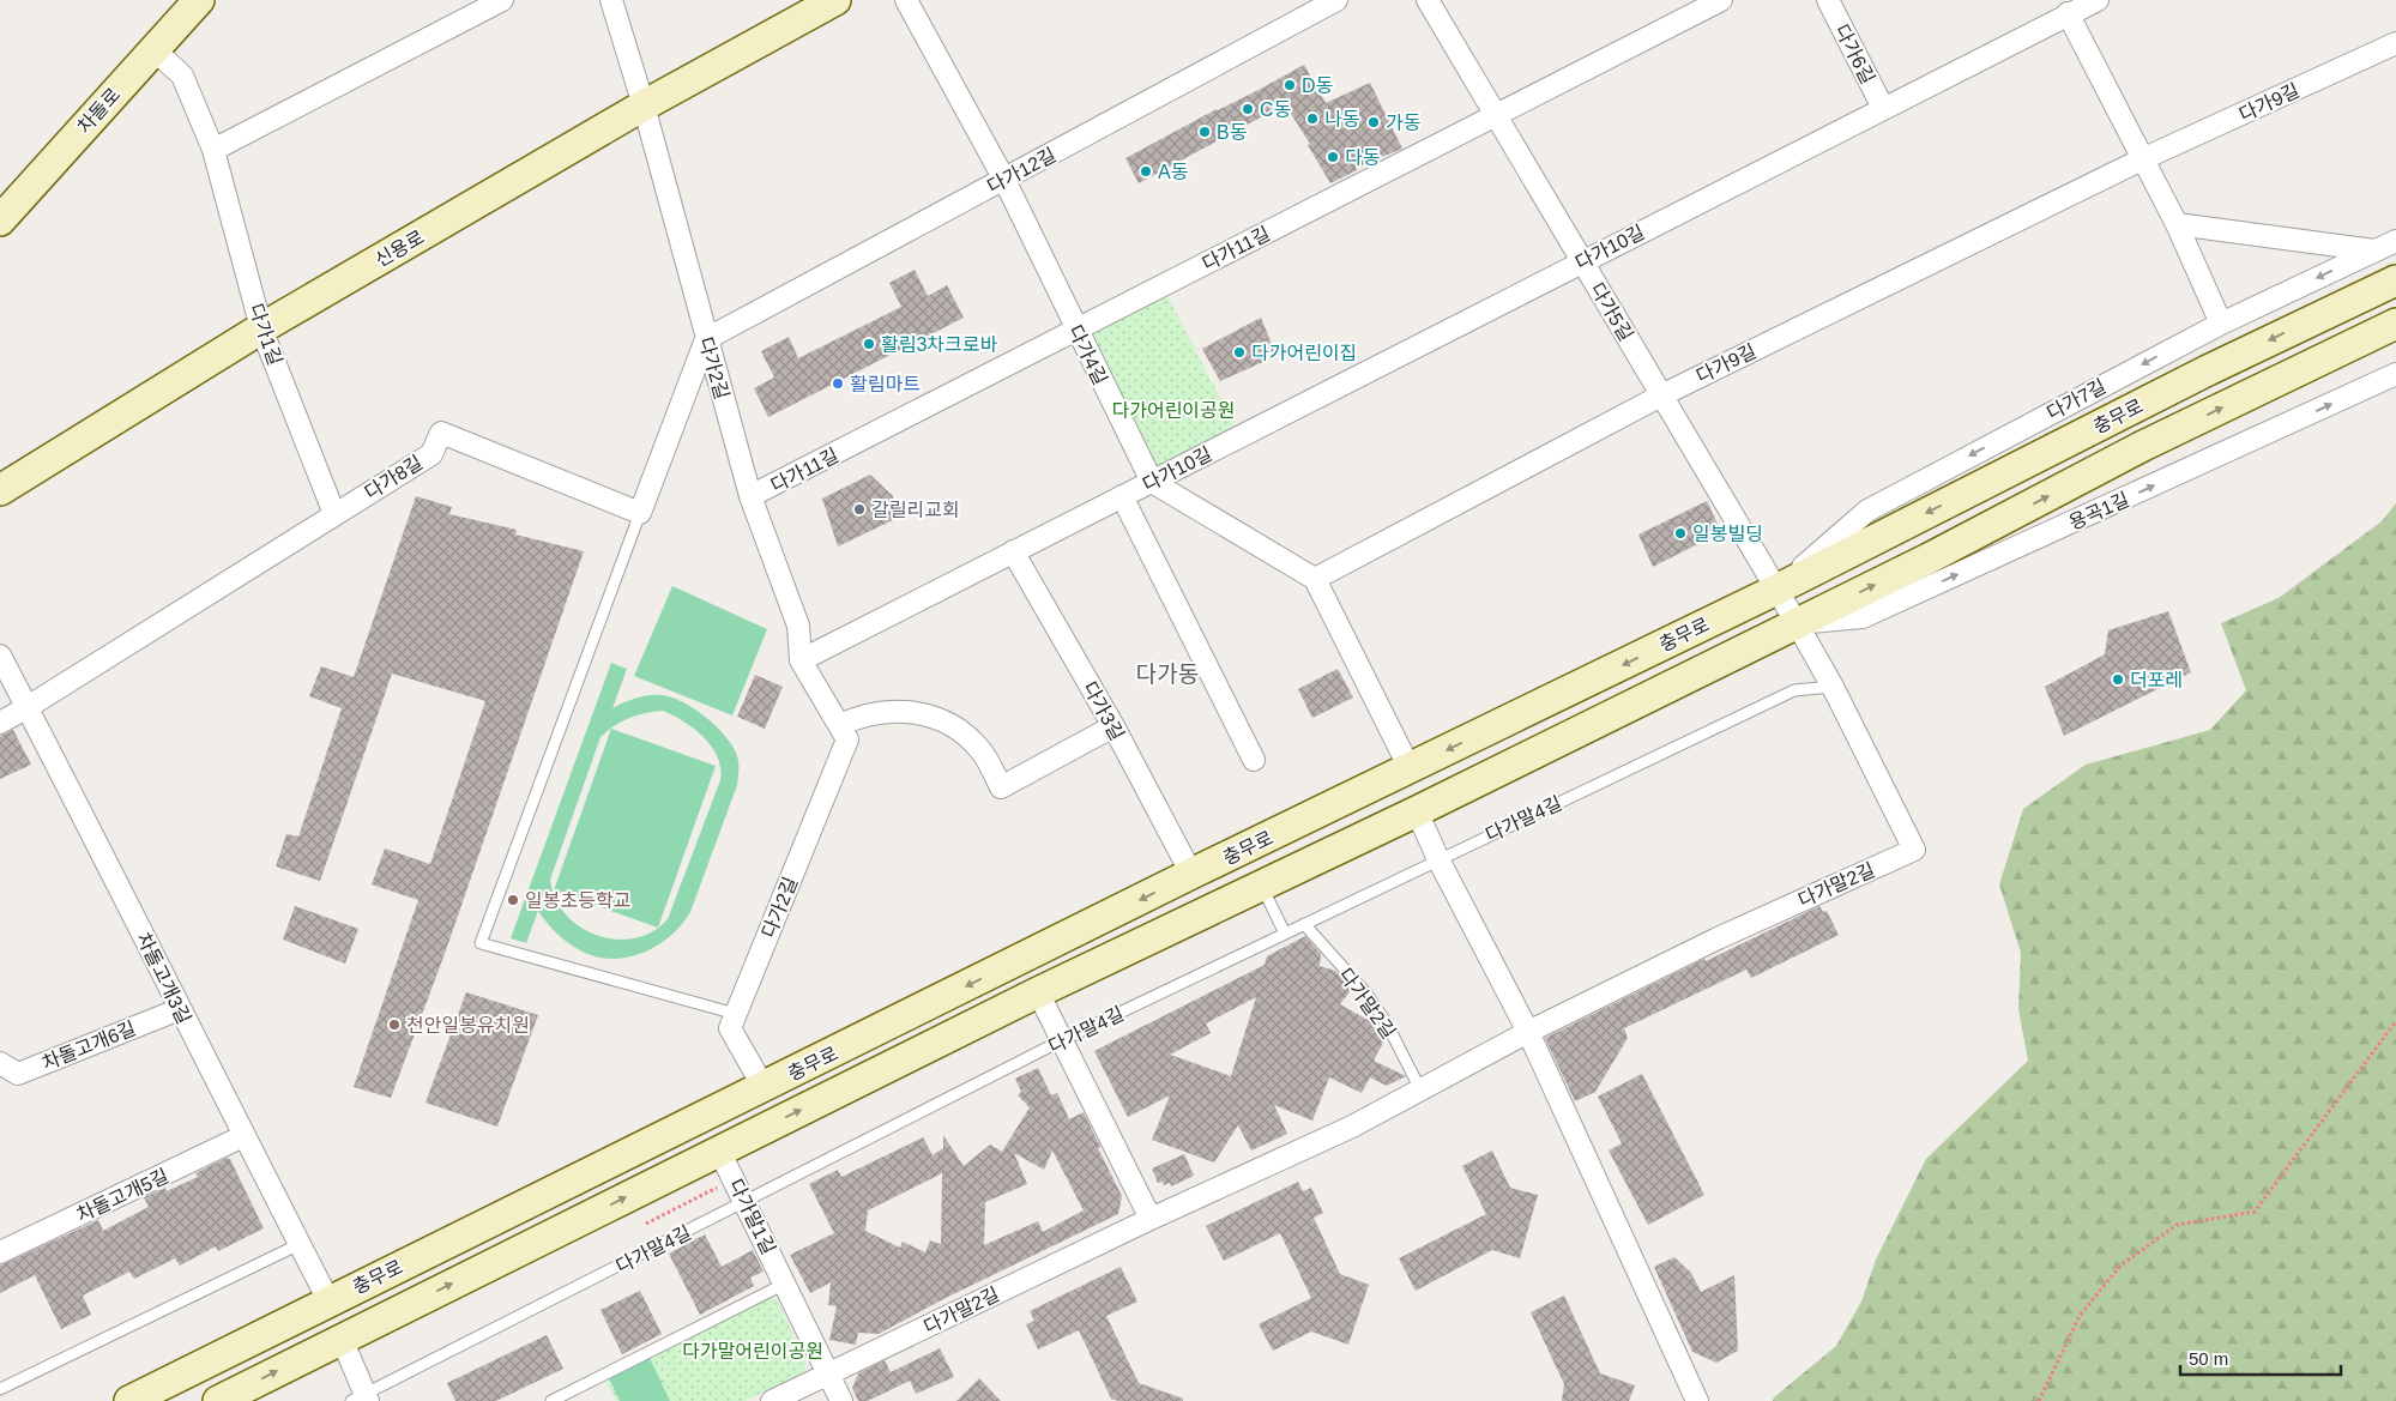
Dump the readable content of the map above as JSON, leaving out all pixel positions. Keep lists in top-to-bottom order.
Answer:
{
  "streets": {
    "main road": ["차돌로", "신용로", "충무로"],
    "street": [
      "다가6길",
      "다가9길",
      "다가12길",
      "다가10길",
      "다가11길",
      "다가5길",
      "다가1길",
      "다가4길",
      "다가2길",
      "다가7길",
      "다가8길",
      "용곡1길",
      "다가3길",
      "다가말2길",
      "차돌고개3길",
      "차돌고개6길",
      "차돌고개5길",
      "다가말1길"
    ],
    "lane": ["다가말4길"]
  },
  "crossings": [
    ["다가6길", "다가10길"],
    ["다가9길", "다가5길"],
    ["차돌로", "다가1길"],
    ["다가12길", "다가4길"],
    ["다가12길", "다가2길"],
    ["다가10길", "다가5길"],
    ["다가10길", "다가4길"],
    ["다가10길", "다가2길"],
    ["다가10길", "다가3길"],
    ["신용로", "다가1길"],
    ["신용로", "다가2길"],
    ["다가11길", "다가5길"],
    ["다가11길", "다가4길"],
    ["다가11길", "다가2길"],
    ["다가5길", "다가7길"],
    ["다가5길", "충무로"],
    ["다가5길", "용곡1길"],
    ["다가5길", "다가말2길"],
    ["다가1길", "다가8길"],
    ["다가2길", "충무로"],
    ["다가7길", "충무로"],
    ["충무로", "용곡1길"],
    ["충무로", "다가3길"],
    ["충무로", "다가말2길"],
    ["충무로", "차돌고개3길"],
    ["충무로", "다가말1길"],
    ["다가8길", "차돌고개3길"],
    ["용곡1길", "다가말2길"],
    ["다가말4길", "다가말2길"],
    ["다가말4길", "다가말1길"],
    ["다가말2길", "다가말1길"],
    ["차돌고개3길", "차돌고개6길"],
    ["차돌고개3길", "차돌고개5길"]
  ],
  "one_way": ["다가7길", "용곡1길"],
  "districts": ["다가동"],
  "parks": ["다가어린이공원", "다가말어린이공원"],
  "places": [
    "D동",
    "C동",
    "나동",
    "가동",
    "B동",
    "다동",
    "A동",
    "활림3차크로바",
    "다가어린이집",
    "활림마트",
    "갈릴리교회",
    "일봉빌딩",
    "더포레",
    "일봉초등학교",
    "천안일봉유치원"
  ],
  "scale_bar": "50 m"
}
